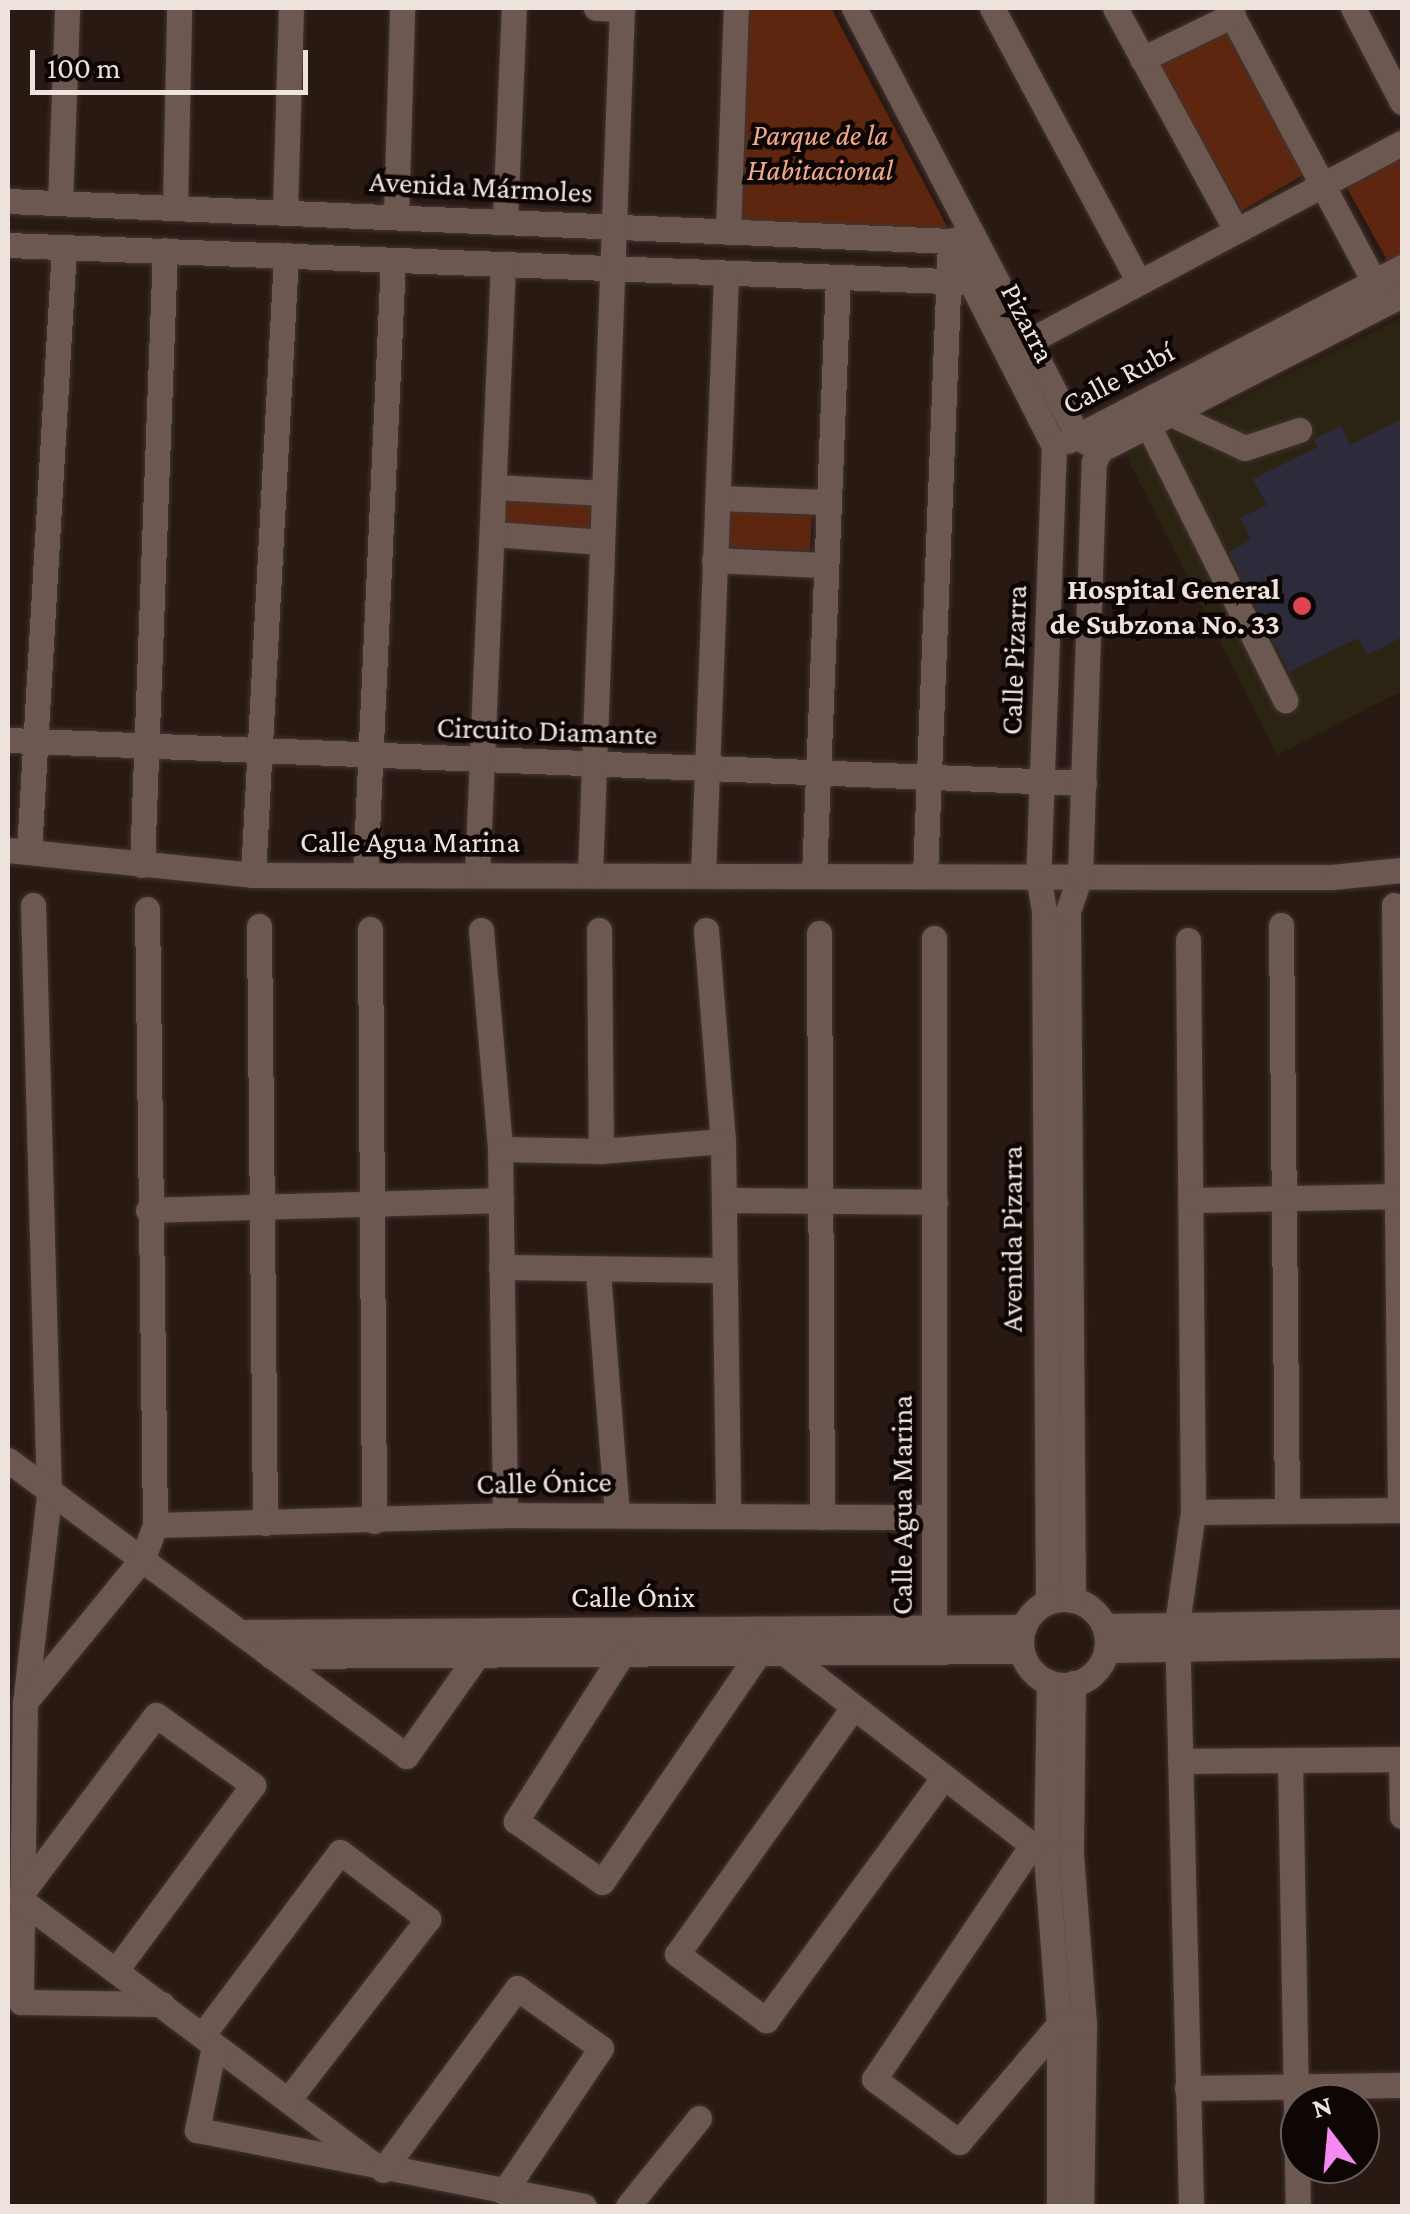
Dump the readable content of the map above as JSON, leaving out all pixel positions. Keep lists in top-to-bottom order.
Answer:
{
  "streets": {
    "street": [
      "Avenida Mármoles",
      "Pizarra",
      "Calle Rubí",
      "Calle Pizarra",
      "Circuito Diamante",
      "Calle Agua Marina",
      "Avenida Pizarra",
      "Calle Ónice",
      "Calle Ónix"
    ]
  },
  "crossings": [
    ["Pizarra", "Calle Rubí"],
    ["Pizarra", "Calle Pizarra"],
    ["Calle Rubí", "Calle Pizarra"],
    ["Calle Pizarra", "Circuito Diamante"],
    ["Calle Pizarra", "Calle Agua Marina"],
    ["Calle Pizarra", "Avenida Pizarra"],
    ["Calle Agua Marina", "Avenida Pizarra"],
    ["Calle Agua Marina", "Calle Ónice"],
    ["Calle Agua Marina", "Calle Ónix"],
    ["Avenida Pizarra", "Calle Ónix"]
  ],
  "parks": ["Parque de la Habitacional"],
  "places": ["Hospital General de Subzona No. 33"],
  "scale_bar": "100 m",
  "north": "top"
}
